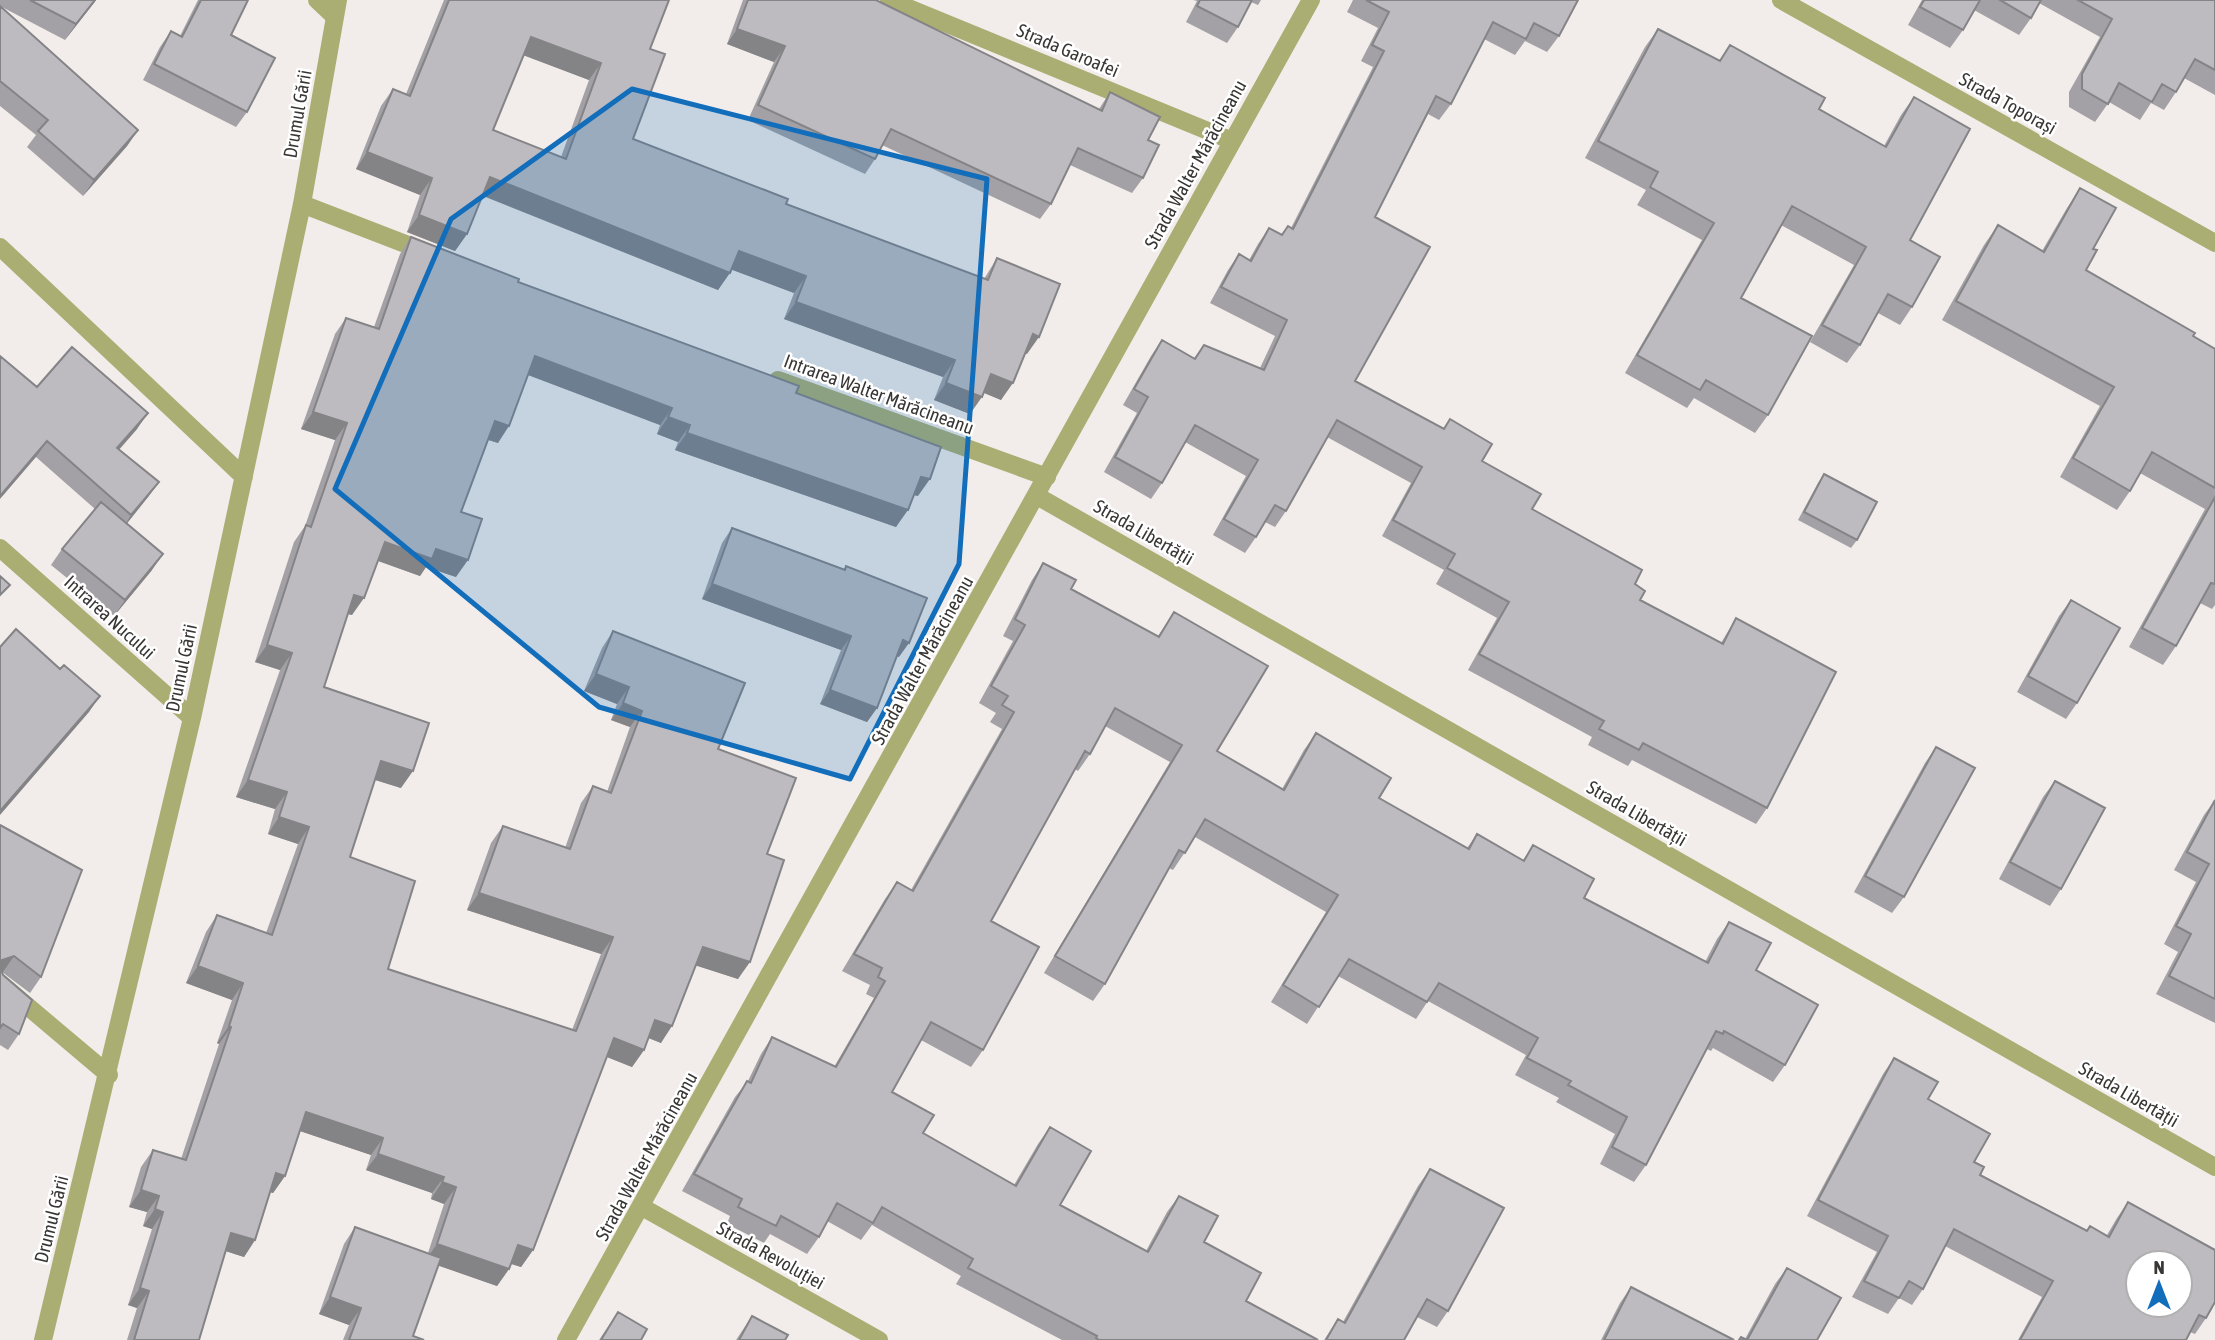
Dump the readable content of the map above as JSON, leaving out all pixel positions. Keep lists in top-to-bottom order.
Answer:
{
  "streets": {
    "street": [
      "Strada Garoafei",
      "Strada Toporași",
      "Drumul Gării",
      "Strada Walter Mărăcineanu",
      "Intrarea Walter Mărăcineanu",
      "Strada Libertății",
      "Intrarea Nucului",
      "Strada Revoluției"
    ]
  },
  "crossings": [
    ["Strada Garoafei", "Strada Walter Mărăcineanu"],
    ["Drumul Gării", "Intrarea Nucului"],
    ["Strada Walter Mărăcineanu", "Intrarea Walter Mărăcineanu"],
    ["Strada Walter Mărăcineanu", "Strada Libertății"],
    ["Strada Walter Mărăcineanu", "Strada Revoluției"]
  ],
  "north": "top"
}
